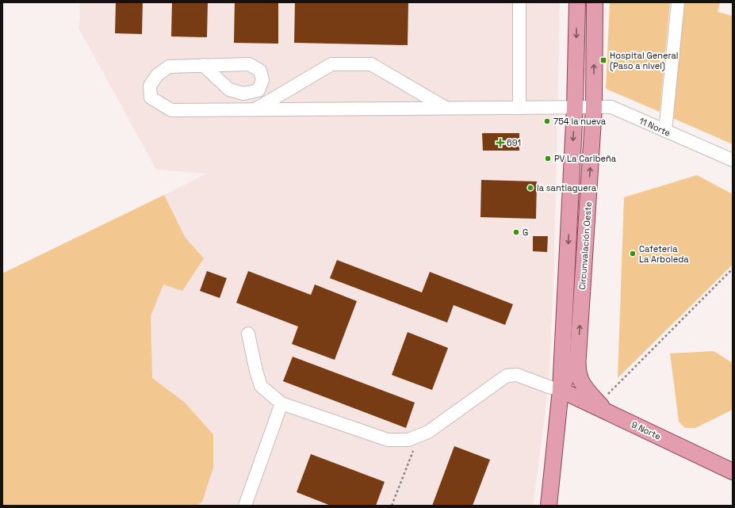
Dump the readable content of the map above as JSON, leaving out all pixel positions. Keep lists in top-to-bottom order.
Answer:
{
  "streets": {
    "main road": ["Circunvalación Oeste", "9 Norte"],
    "street": ["11 Norte"]
  },
  "crossings": [
    ["11 Norte", "Circunvalación Oeste"],
    ["Circunvalación Oeste", "9 Norte"]
  ],
  "places": {
    "transit": ["Hospital General (Paso a nivel)"],
    "other": [
      "754 la nueva",
      "PV La Caribeña",
      "la santiaguera",
      "G",
      "Cafeteria La Arboleda"
    ],
    "health": ["691"]
  }
}
